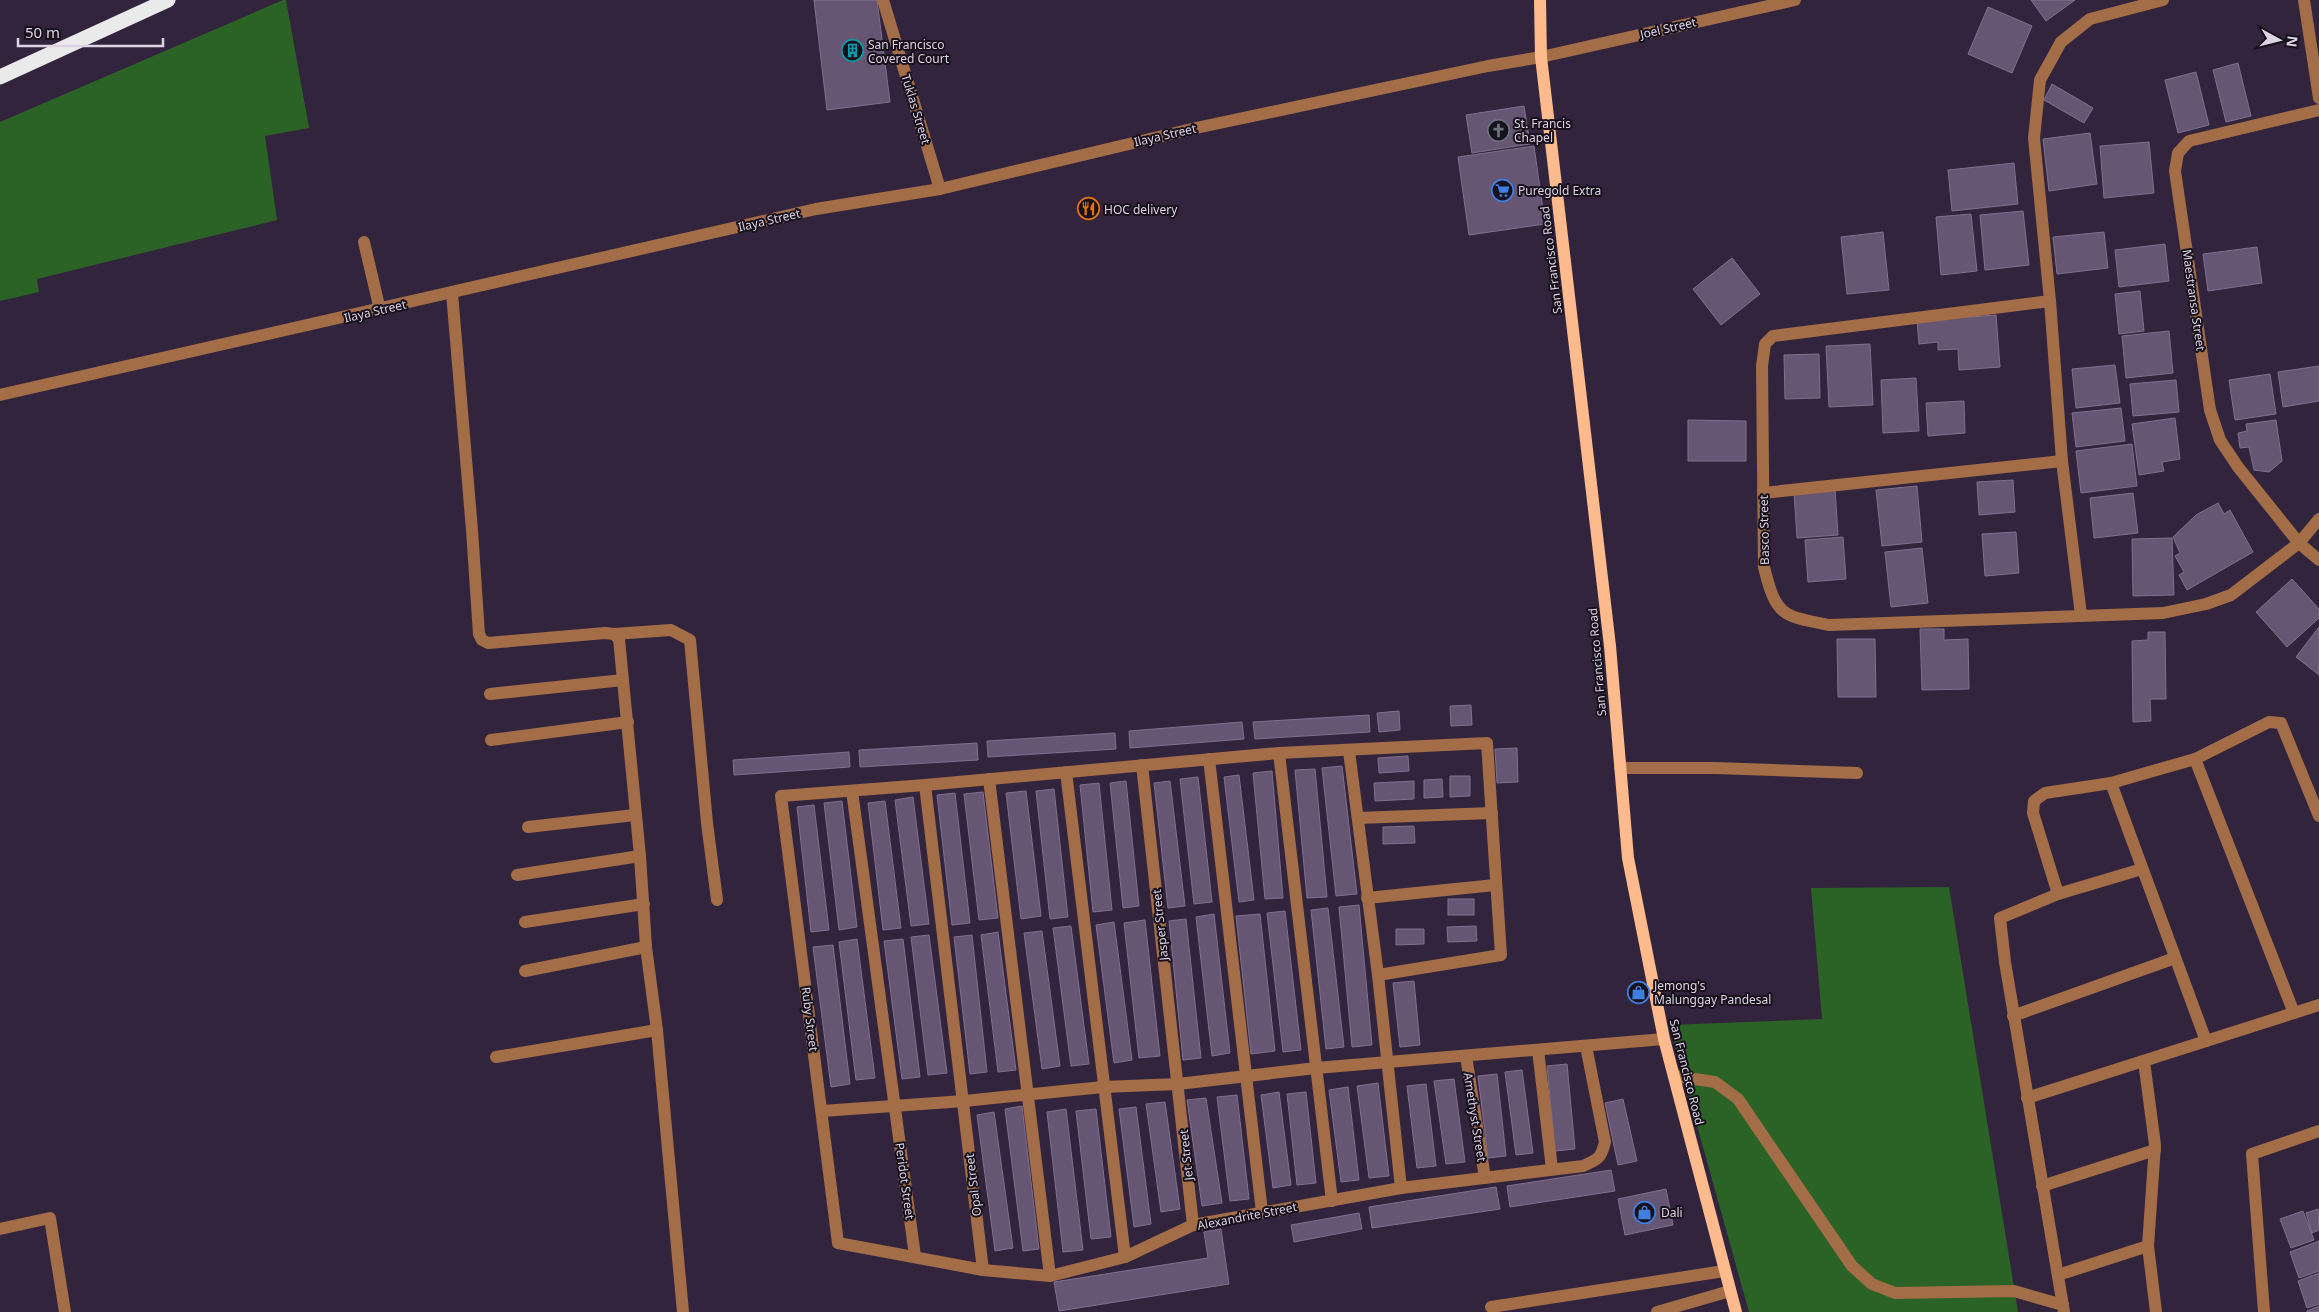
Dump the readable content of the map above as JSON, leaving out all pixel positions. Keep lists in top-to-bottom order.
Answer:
{
  "streets": {
    "main road": ["San Francisco Road"],
    "street": [
      "Joel Street",
      "Tuklas Street",
      "Ilaya Street",
      "Maestransa Street",
      "Basco Street",
      "Jasper Street",
      "Ruby Street",
      "Amethyst Street",
      "Jet Street",
      "Peridot Street",
      "Opal Street",
      "Alexandrite Street"
    ]
  },
  "crossings": [
    ["Joel Street", "Ilaya Street"],
    ["Joel Street", "San Francisco Road"],
    ["Tuklas Street", "Ilaya Street"],
    ["Ilaya Street", "San Francisco Road"],
    ["Maestransa Street", "Basco Street"],
    ["Jasper Street", "Jet Street"],
    ["Ruby Street", "Peridot Street"],
    ["Ruby Street", "Alexandrite Street"],
    ["Amethyst Street", "Alexandrite Street"],
    ["Jet Street", "Alexandrite Street"],
    ["Peridot Street", "Alexandrite Street"],
    ["Opal Street", "Alexandrite Street"]
  ],
  "places": {
    "building": ["San Francisco Covered Court"],
    "church": ["St. Francis Chapel"],
    "supermarket": ["Puregold Extra"],
    "restaurant": ["HOC delivery"],
    "shop": ["Jemong's Malunggay Pandesal", "Dali"]
  },
  "scale_bar": "50 m",
  "north": "right"
}
